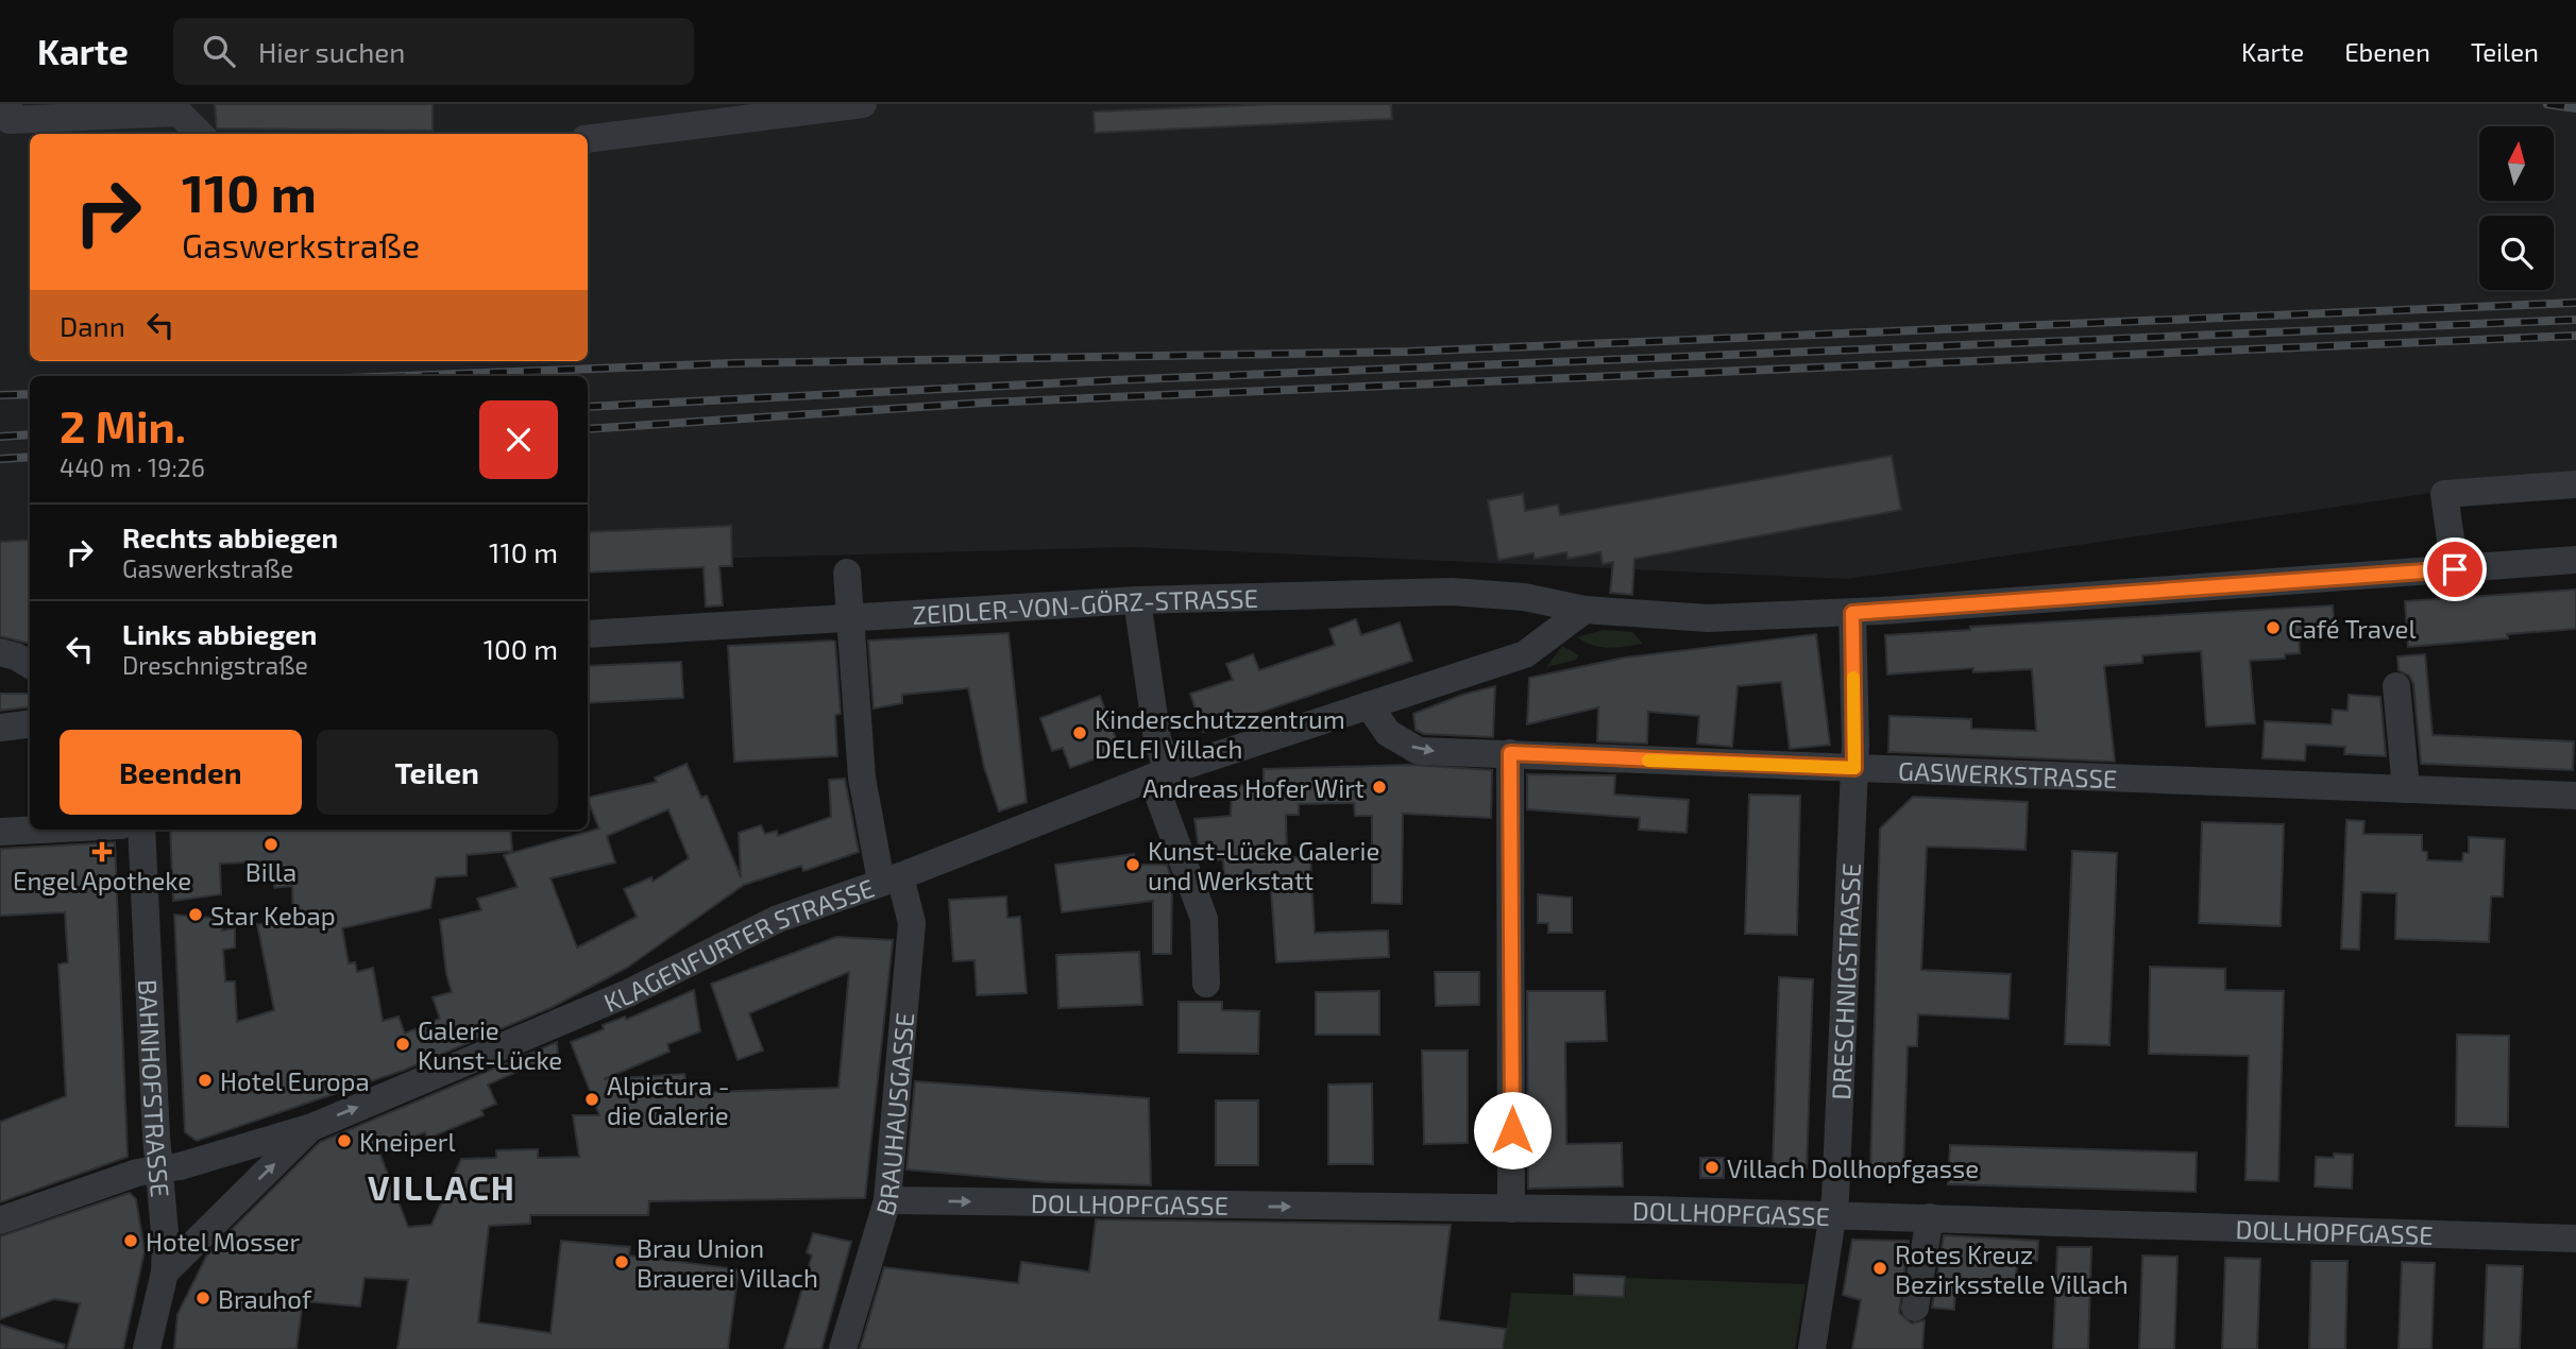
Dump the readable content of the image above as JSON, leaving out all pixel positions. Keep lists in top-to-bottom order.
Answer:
{
  "streets": {
    "street": [
      "ZEIDLER-VON-GÖRZ-STRASSE",
      "GASWERKSTRASSE",
      "KLAGENFURTER STRASSE",
      "DRESCHNIGSTRASSE",
      "BAHNHOFSTRASSE",
      "BRAUHAUSGASSE",
      "DOLLHOPFGASSE"
    ]
  },
  "crossings": [
    ["ZEIDLER-VON-GÖRZ-STRASSE", "KLAGENFURTER STRASSE"],
    ["ZEIDLER-VON-GÖRZ-STRASSE", "BRAUHAUSGASSE"],
    ["GASWERKSTRASSE", "KLAGENFURTER STRASSE"],
    ["GASWERKSTRASSE", "DRESCHNIGSTRASSE"],
    ["KLAGENFURTER STRASSE", "BAHNHOFSTRASSE"],
    ["KLAGENFURTER STRASSE", "BRAUHAUSGASSE"],
    ["DRESCHNIGSTRASSE", "DOLLHOPFGASSE"],
    ["BRAUHAUSGASSE", "DOLLHOPFGASSE"]
  ],
  "one_way": ["KLAGENFURTER STRASSE", "DOLLHOPFGASSE"],
  "districts": ["VILLACH"],
  "places": {
    "other": [
      "Café Travel",
      "Kinderschutzzentrum DELFI Villach",
      "Andreas Hofer Wirt",
      "Billa",
      "Kunst-Lücke Galerie und Werkstatt",
      "Star Kebap",
      "Galerie Kunst-Lücke",
      "Hotel Europa",
      "Alpictura - die Galerie",
      "Kneiperl",
      "Villach Dollhopfgasse",
      "Hotel Mosser",
      "Brau Union Brauerei Villach",
      "Rotes Kreuz Bezirksstelle Villach",
      "Brauhof"
    ],
    "health": ["Engel Apotheke"]
  },
  "north": "top",
  "page": {
    "header": "Karte",
    "search": "Hier suchen",
    "nav": ["Karte", "Ebenen", "Teilen"],
    "turn": ["110 m", "Gaswerkstraße"],
    "then": "Dann",
    "heading": ["2 Min.", "440 m · 19:26"],
    "list": [
      {
        "name": "Rechts abbiegen",
        "note": "Gaswerkstraße",
        "value": "110 m"
      },
      {
        "name": "Links abbiegen",
        "note": "Dreschnigstraße",
        "value": "100 m"
      }
    ],
    "buttons": ["Beenden", "Teilen"]
  }
}
